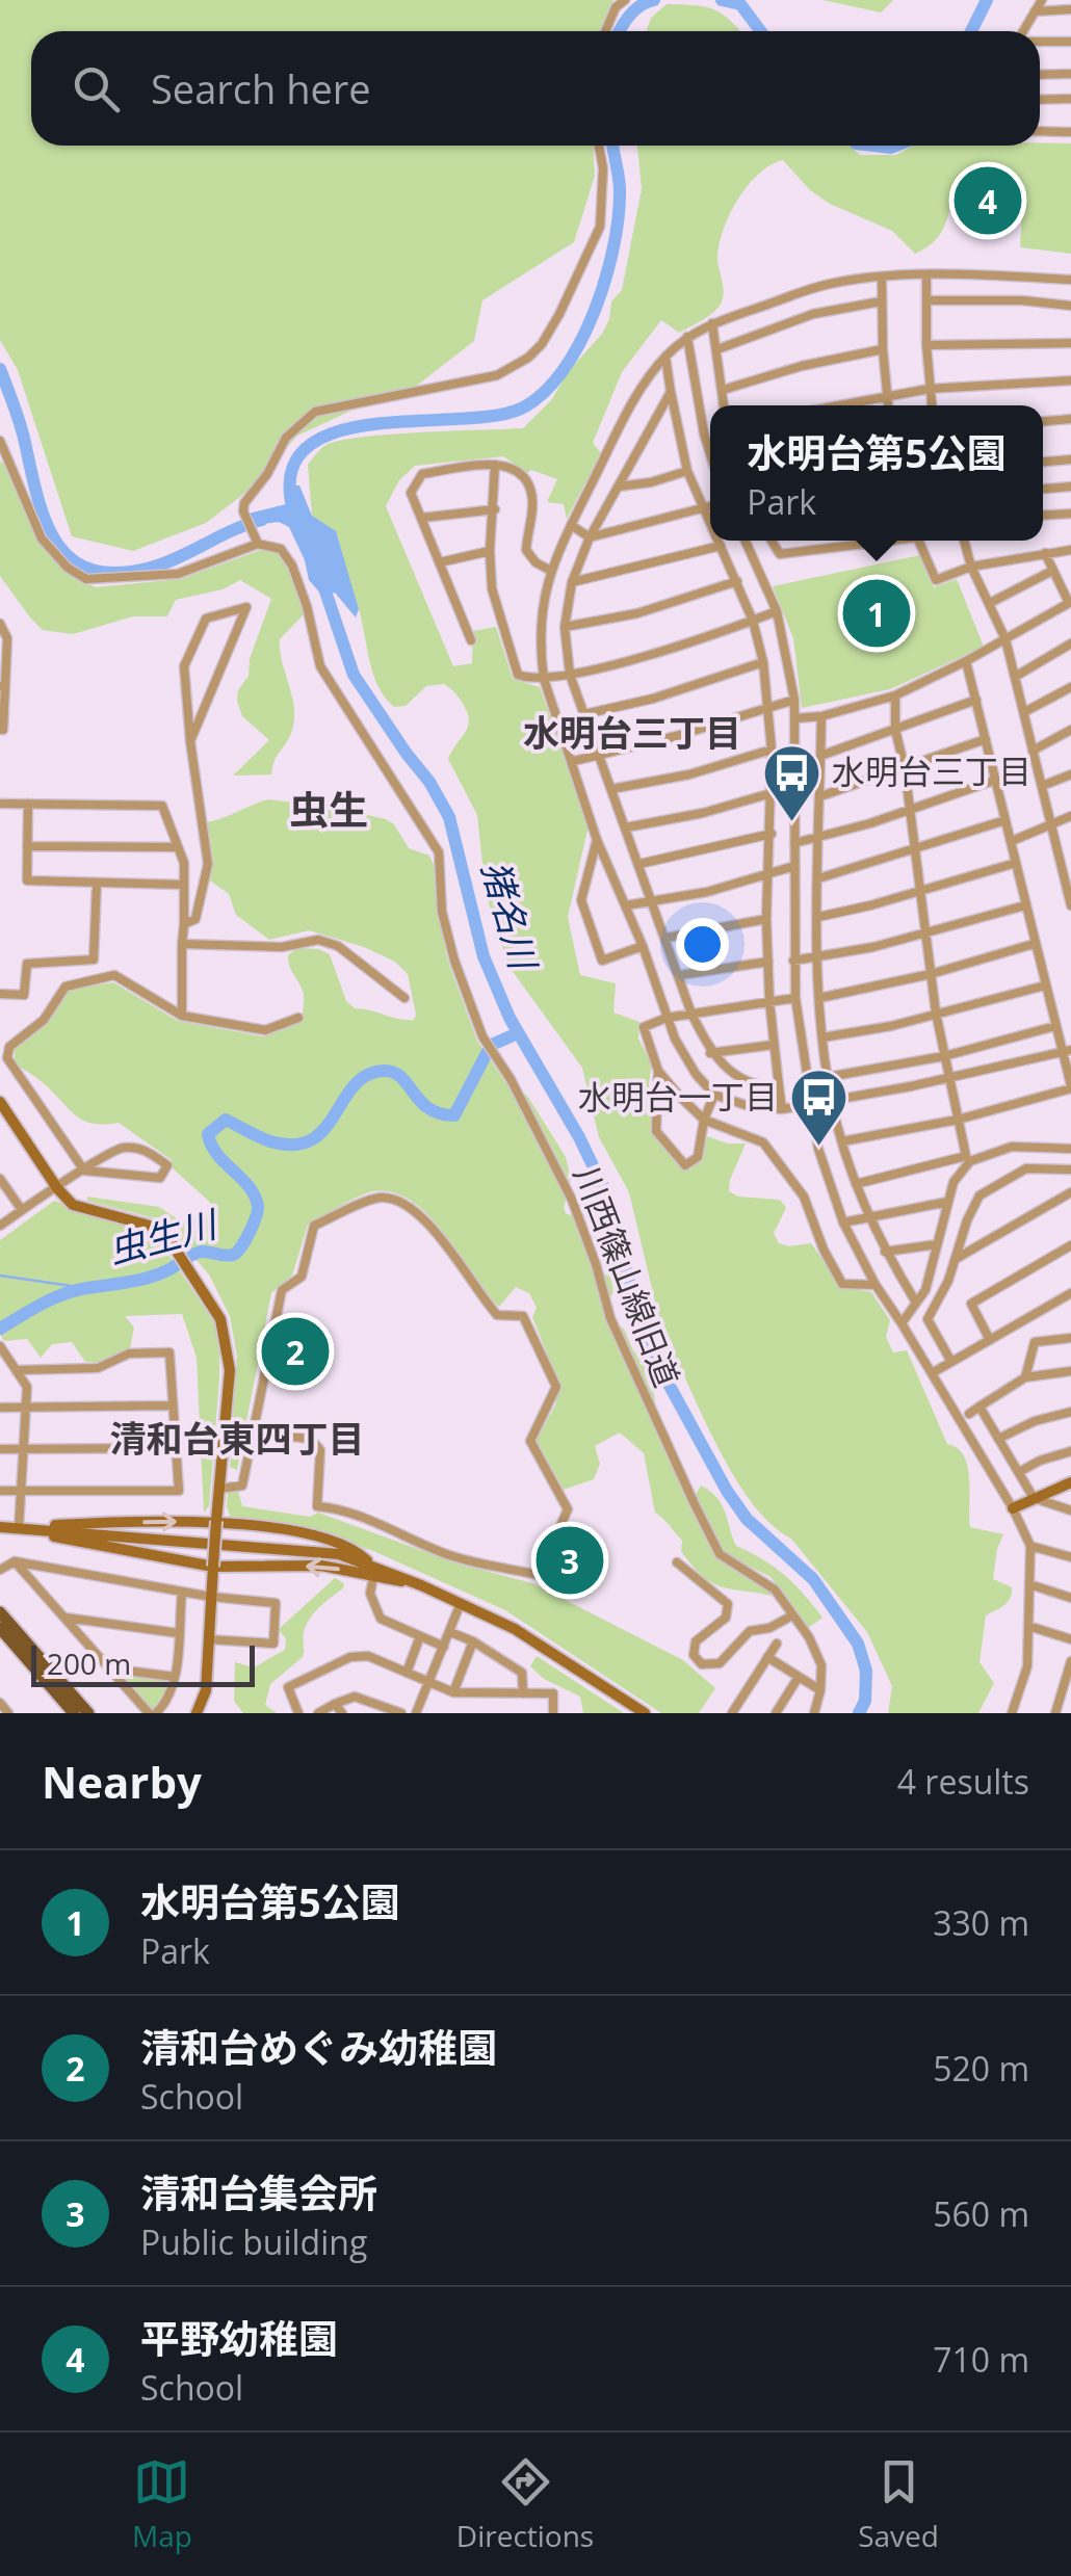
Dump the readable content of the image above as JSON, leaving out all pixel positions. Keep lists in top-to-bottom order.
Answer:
{
  "streets": {
    "street": ["川西篠山線旧道"]
  },
  "districts": ["水明台三丁目", "虫生", "清和台東四丁目"],
  "water": ["猪名川", "虫生川"],
  "places": {
    "bus stop": ["水明台三丁目", "水明台一丁目"]
  },
  "scale_bar": "200 m",
  "page": {
    "search": "Search here",
    "pins": [
      "4",
      "1",
      "2",
      "3"
    ],
    "popup": ["水明台第5公園", "Park"],
    "scale": "200 m",
    "heading": ["Nearby", "4 results"],
    "list": [
      {
        "mark": "1",
        "name": "水明台第5公園",
        "note": "Park",
        "value": "330 m"
      },
      {
        "mark": "2",
        "name": "清和台めぐみ幼稚園",
        "note": "School",
        "value": "520 m"
      },
      {
        "mark": "3",
        "name": "清和台集会所",
        "note": "Public building",
        "value": "560 m"
      },
      {
        "mark": "4",
        "name": "平野幼稚園",
        "note": "School",
        "value": "710 m"
      }
    ],
    "nav": ["Map", "Directions", "Saved"]
  }
}
